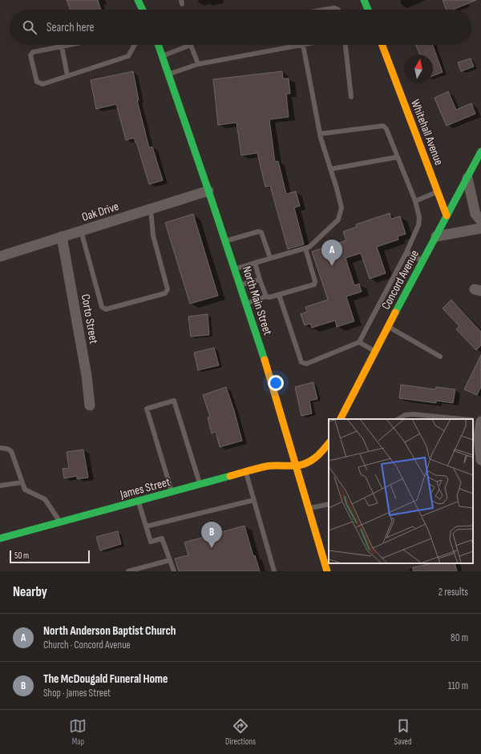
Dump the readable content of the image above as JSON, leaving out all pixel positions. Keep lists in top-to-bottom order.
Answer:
{
  "streets": {
    "street": [
      "Whitehall Avenue",
      "Oak Drive",
      "Concord Avenue",
      "North Main Street",
      "Corto Street",
      "James Street"
    ]
  },
  "crossings": [
    ["Whitehall Avenue", "Concord Avenue"],
    ["Oak Drive", "North Main Street"],
    ["Oak Drive", "Corto Street"],
    ["North Main Street", "James Street"]
  ],
  "scale_bar": "50 m",
  "north": "top",
  "page": {
    "search": "Search here",
    "pins": ["A", "B"],
    "scale": "50 m",
    "heading": ["Nearby", "2 results"],
    "list": [
      {
        "mark": "A",
        "name": "North Anderson Baptist Church",
        "note": "Church · Concord Avenue",
        "value": "80 m"
      },
      {
        "mark": "B",
        "name": "The McDougald Funeral Home",
        "note": "Shop · James Street",
        "value": "110 m"
      }
    ],
    "nav": ["Map", "Directions", "Saved"]
  }
}
